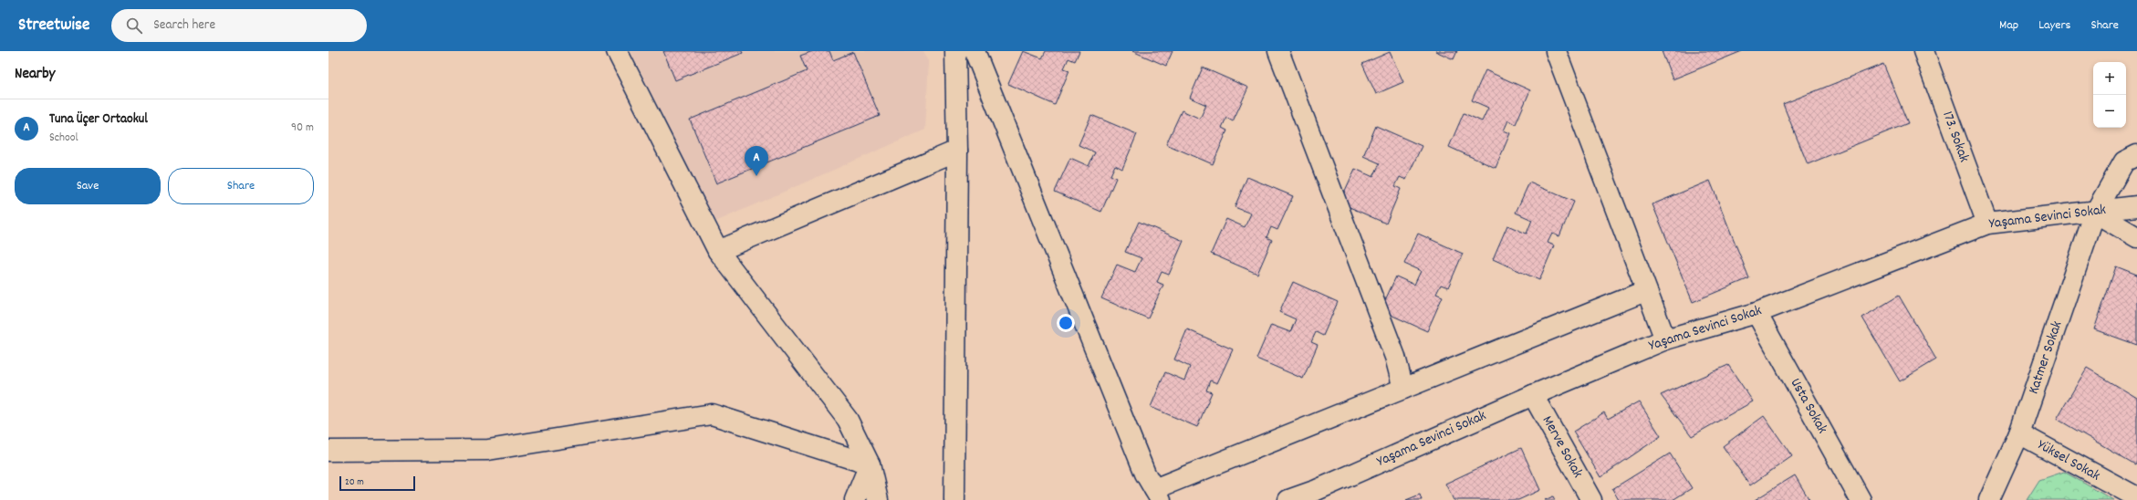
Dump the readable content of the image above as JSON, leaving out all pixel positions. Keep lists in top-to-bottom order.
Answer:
{
  "streets": {
    "street": [
      "173. Sokak",
      "Yaşama Sevinci Sokak",
      "Katmer Sokak",
      "Usta Sokak",
      "Merve Sokak",
      "Yüksel Sokak"
    ]
  },
  "crossings": [
    ["173. Sokak", "Yaşama Sevinci Sokak"],
    ["Yaşama Sevinci Sokak", "Katmer Sokak"],
    ["Yaşama Sevinci Sokak", "Usta Sokak"],
    ["Yaşama Sevinci Sokak", "Merve Sokak"],
    ["Katmer Sokak", "Yüksel Sokak"]
  ],
  "scale_bar": "20 m",
  "page": {
    "header": "Streetwise",
    "search": "Search here",
    "nav": ["Map", "Layers", "Share"],
    "heading": "Nearby",
    "map_buttons": ["+", "−"],
    "list": [
      {
        "mark": "A",
        "name": "Tuna Üçer Ortaokul",
        "note": "School",
        "value": "90 m"
      }
    ],
    "pins": "A",
    "buttons": ["Save", "Share"],
    "scale": "20 m"
  }
}
